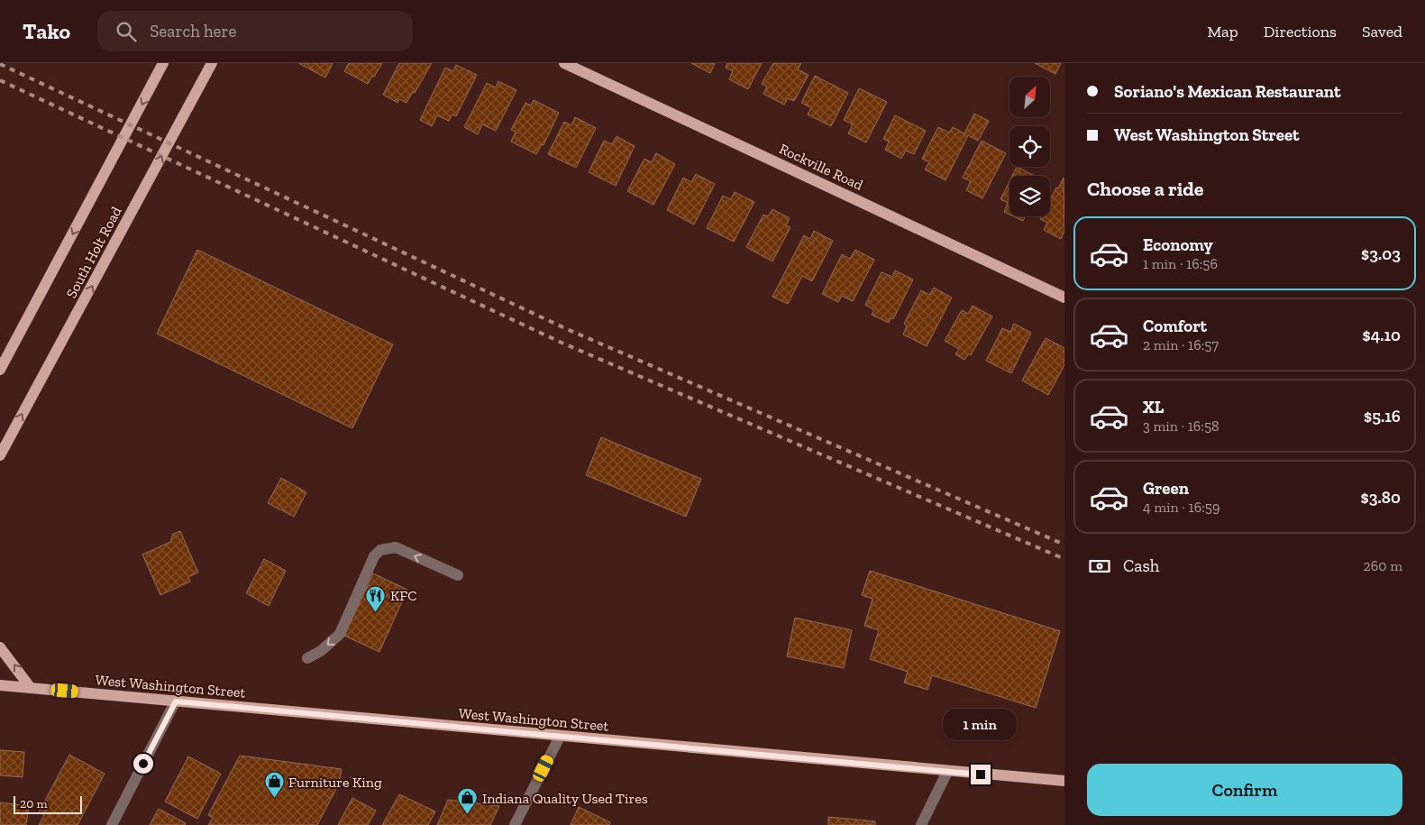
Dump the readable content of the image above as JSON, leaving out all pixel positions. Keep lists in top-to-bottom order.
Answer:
{
  "streets": {
    "main road": ["Rockville Road", "South Holt Road", "West Washington Street"]
  },
  "places": {
    "restaurant": ["KFC"],
    "shop": ["Furniture King", "Indiana Quality Used Tires"]
  },
  "scale_bar": "20 m",
  "north": "top right",
  "page": {
    "header": "Tako",
    "search": "Search here",
    "nav": ["Map", "Directions", "Saved"],
    "banner": ["Soriano's Mexican Restaurant", "West Washington Street"],
    "heading": "Choose a ride",
    "list": [
      {
        "name": "Economy",
        "note": "1 min · 16:56",
        "value": "$3.03"
      },
      {
        "name": "Comfort",
        "note": "2 min · 16:57",
        "value": "$4.10"
      },
      {
        "name": "XL",
        "note": "3 min · 16:58",
        "value": "$5.16"
      },
      {
        "name": "Green",
        "note": "4 min · 16:59",
        "value": "$3.80"
      }
    ],
    "pay": ["Cash", "260 m"],
    "bubble": "1 min",
    "buttons": "Confirm",
    "scale": "20 m"
  }
}
